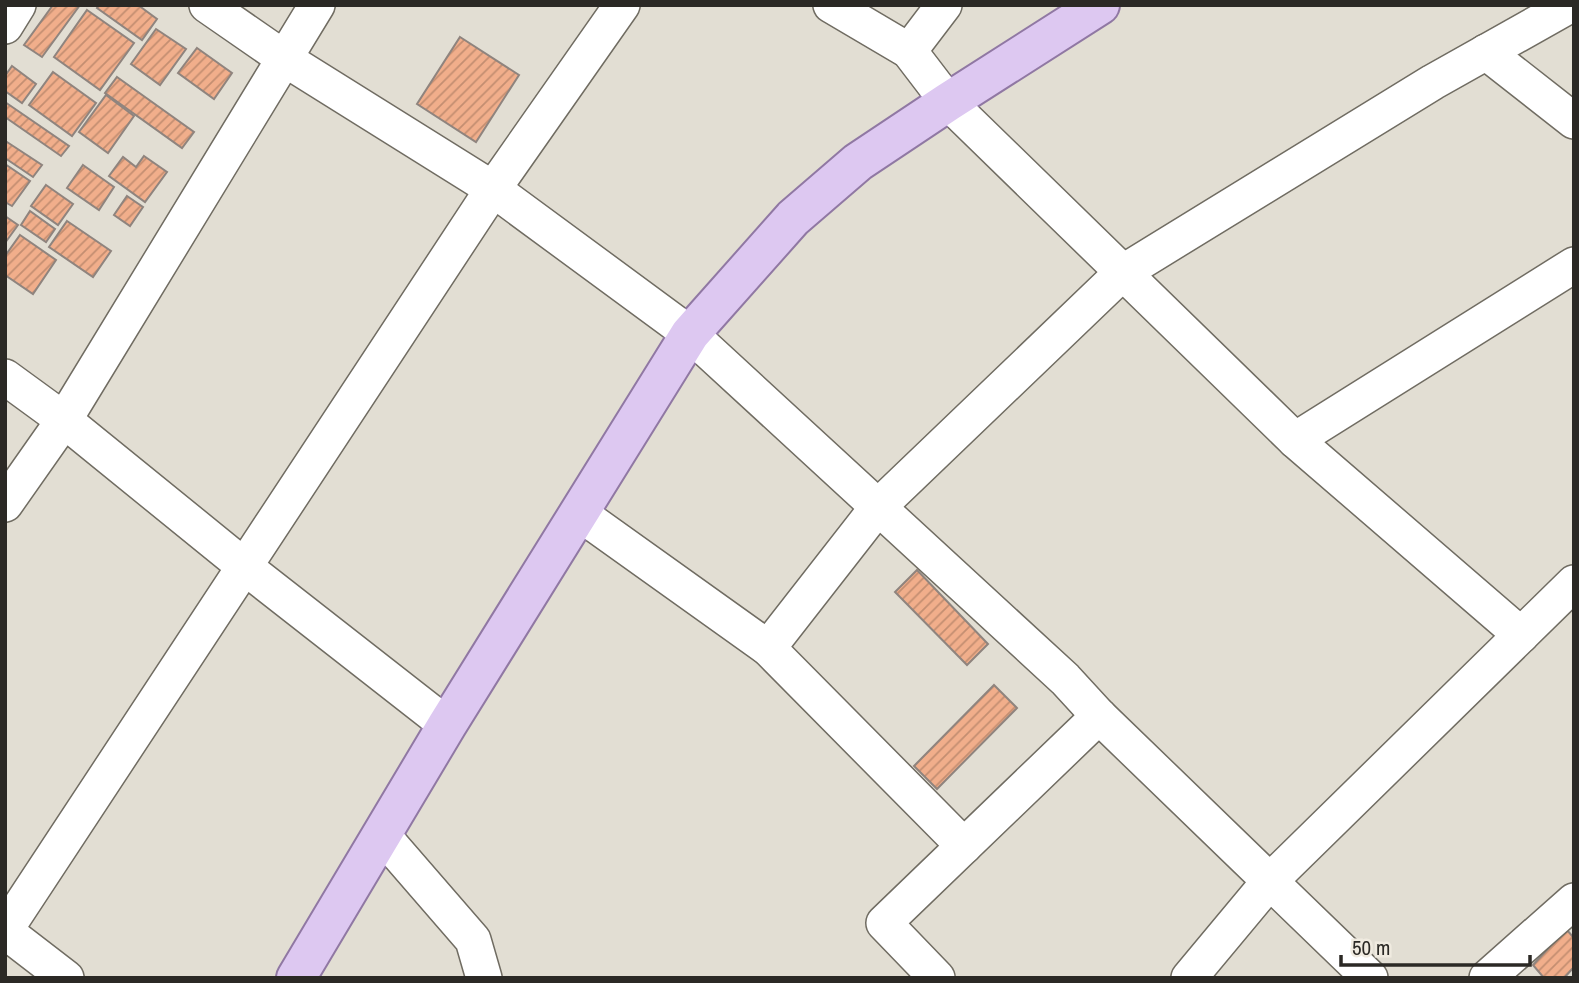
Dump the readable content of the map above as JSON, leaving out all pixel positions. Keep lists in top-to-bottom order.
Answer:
{
  "scale_bar": "50 m"
}
